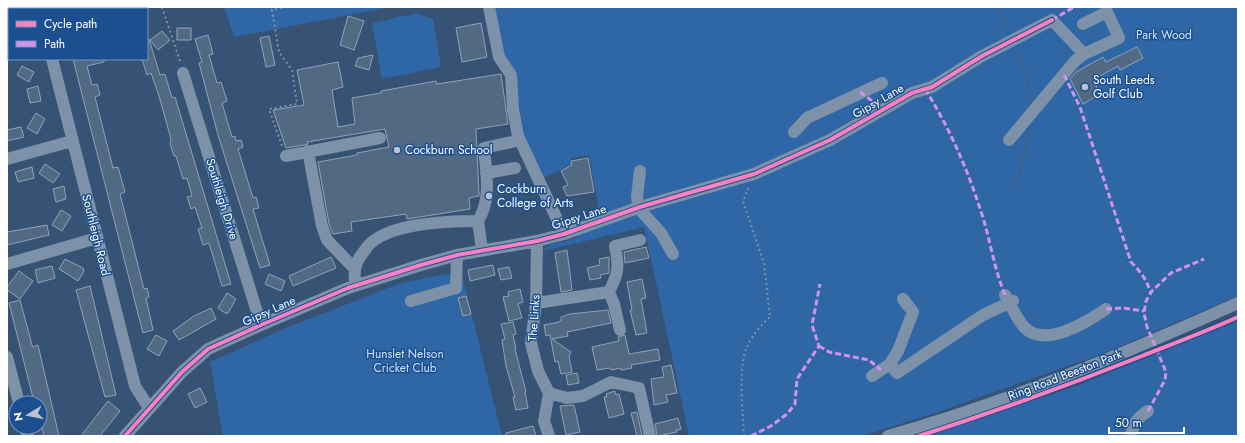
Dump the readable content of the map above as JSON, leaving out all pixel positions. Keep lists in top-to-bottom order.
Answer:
{
  "streets": {
    "street": [
      "Gipsy Lane",
      "Southleigh Drive",
      "Southleigh Road",
      "The Links",
      "Ring Road Beeston Park"
    ]
  },
  "crossings": [
    ["Gipsy Lane", "Southleigh Drive"],
    ["Gipsy Lane", "Southleigh Road"],
    ["Gipsy Lane", "The Links"]
  ],
  "parks": ["Park Wood", "Hunslet Nelson Cricket Club"],
  "places": ["South Leeds Golf Club", "Cockburn School", "Cockburn College of Arts"],
  "legend": ["Cycle path", "Path"],
  "scale_bar": "50 m",
  "north": "left"
}
